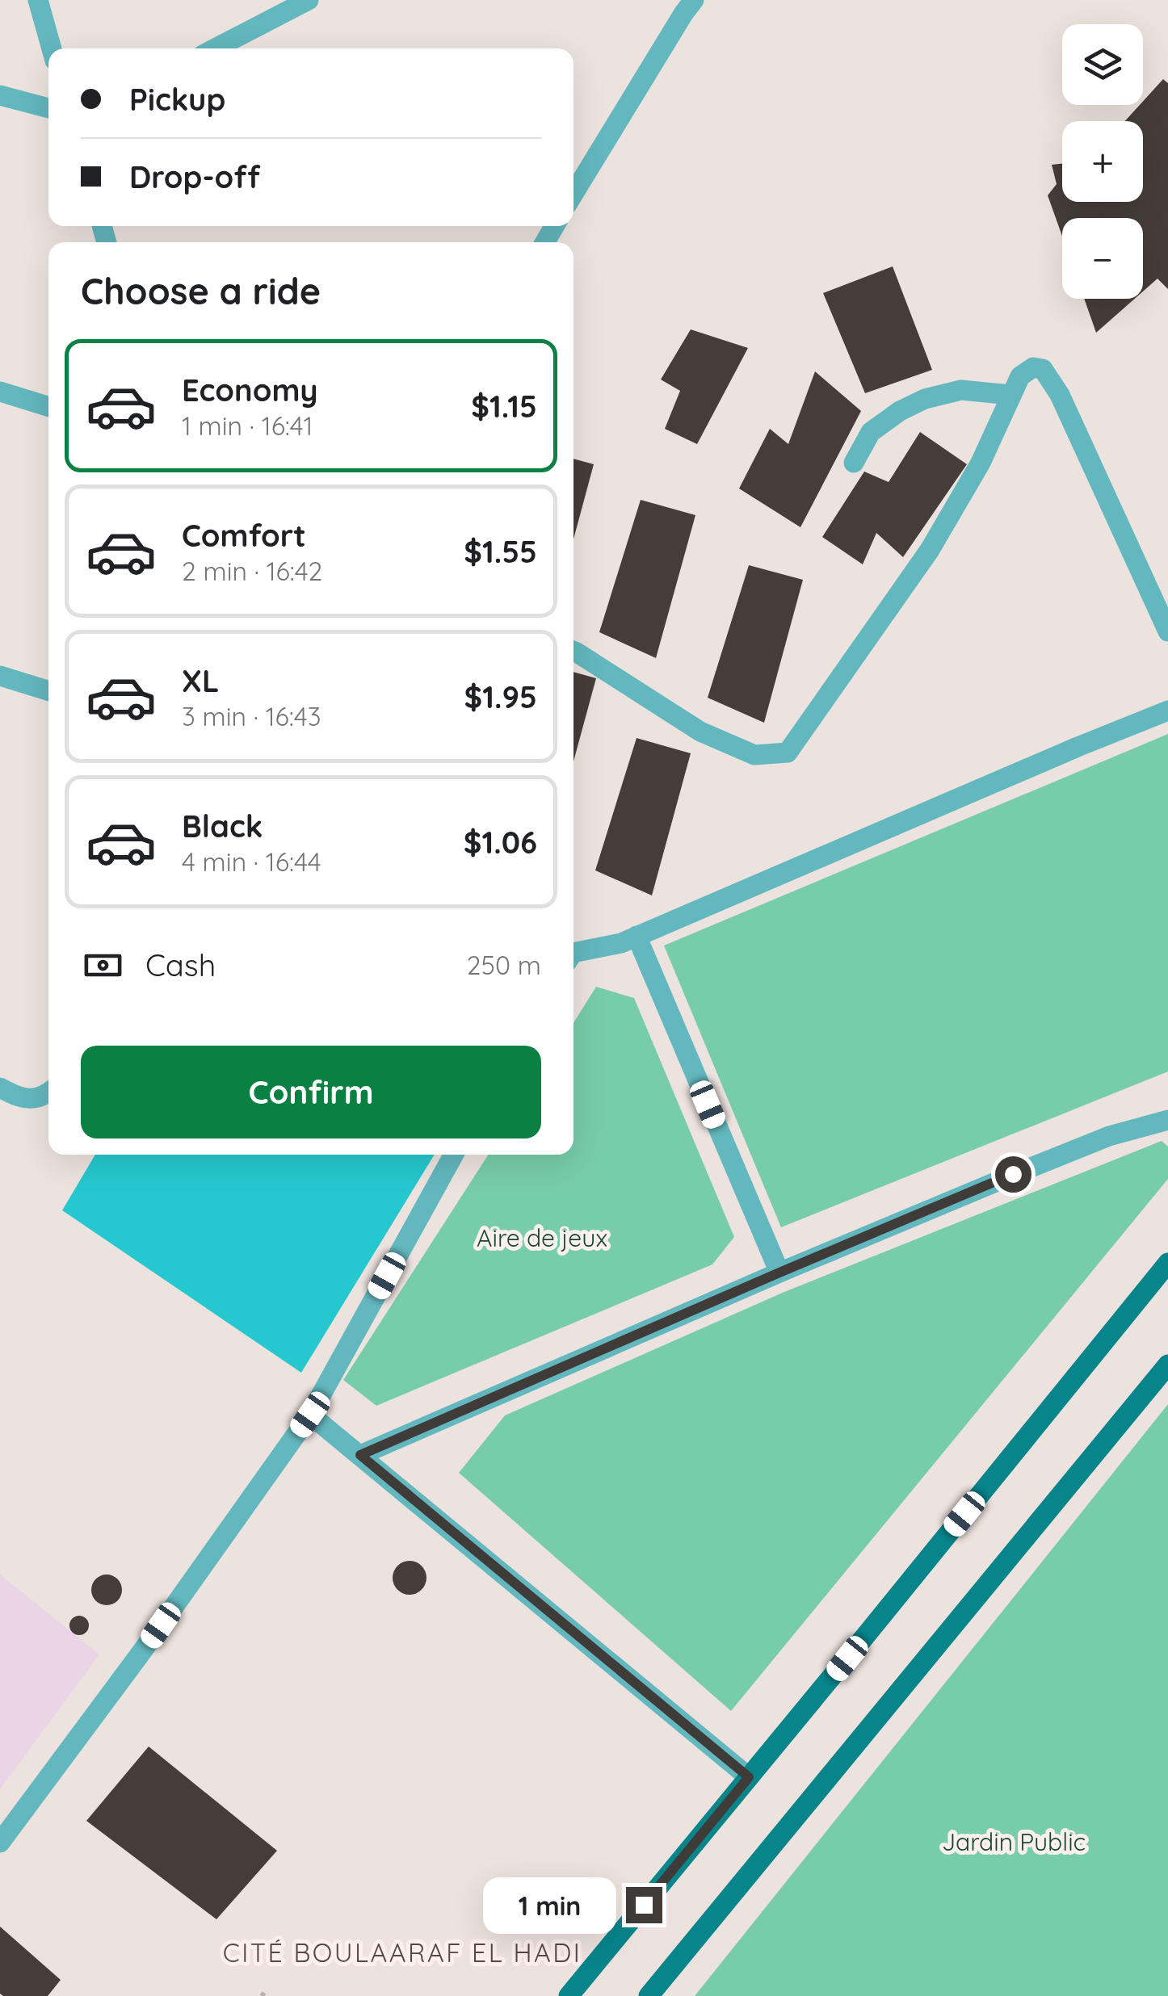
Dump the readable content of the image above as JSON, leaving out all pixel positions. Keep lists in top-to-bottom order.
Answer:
{
  "districts": ["CITÉ BOULAARAF EL HADI"],
  "parks": ["Aire de jeux", "Jardin Public"],
  "page": {
    "map_buttons": ["+", "−"],
    "banner": ["Pickup", "Drop-off"],
    "heading": "Choose a ride",
    "list": [
      {
        "name": "Economy",
        "note": "1 min · 16:41",
        "value": "$1.15"
      },
      {
        "name": "Comfort",
        "note": "2 min · 16:42",
        "value": "$1.55"
      },
      {
        "name": "XL",
        "note": "3 min · 16:43",
        "value": "$1.95"
      },
      {
        "name": "Black",
        "note": "4 min · 16:44",
        "value": "$1.06"
      }
    ],
    "pay": ["Cash", "250 m"],
    "buttons": "Confirm",
    "bubble": "1 min"
  }
}
